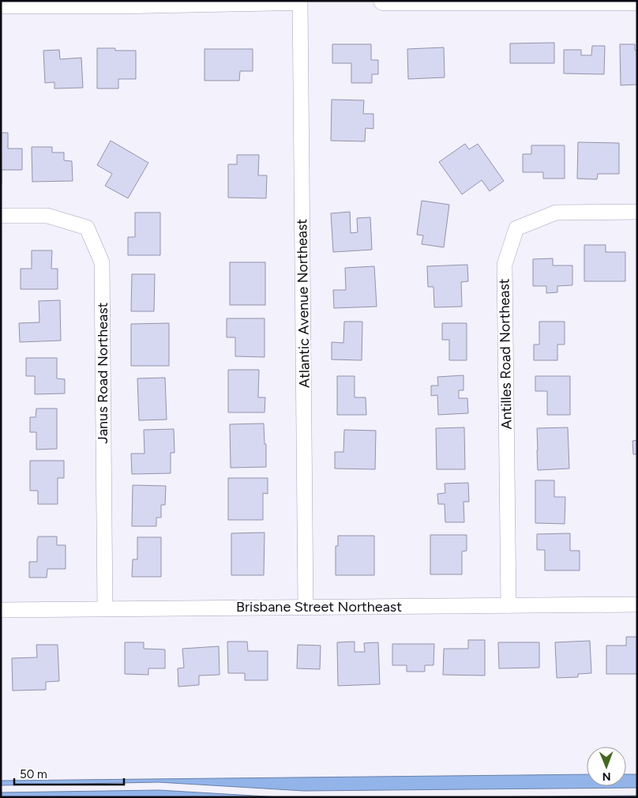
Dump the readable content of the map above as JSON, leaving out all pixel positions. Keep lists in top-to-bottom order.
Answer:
{
  "streets": {
    "street": [
      "Atlantic Avenue Northeast",
      "Antilles Road Northeast",
      "Janus Road Northeast",
      "Brisbane Street Northeast"
    ]
  },
  "crossings": [
    ["Atlantic Avenue Northeast", "Brisbane Street Northeast"],
    ["Antilles Road Northeast", "Brisbane Street Northeast"],
    ["Janus Road Northeast", "Brisbane Street Northeast"]
  ],
  "scale_bar": "50 m",
  "north": "bottom"
}
